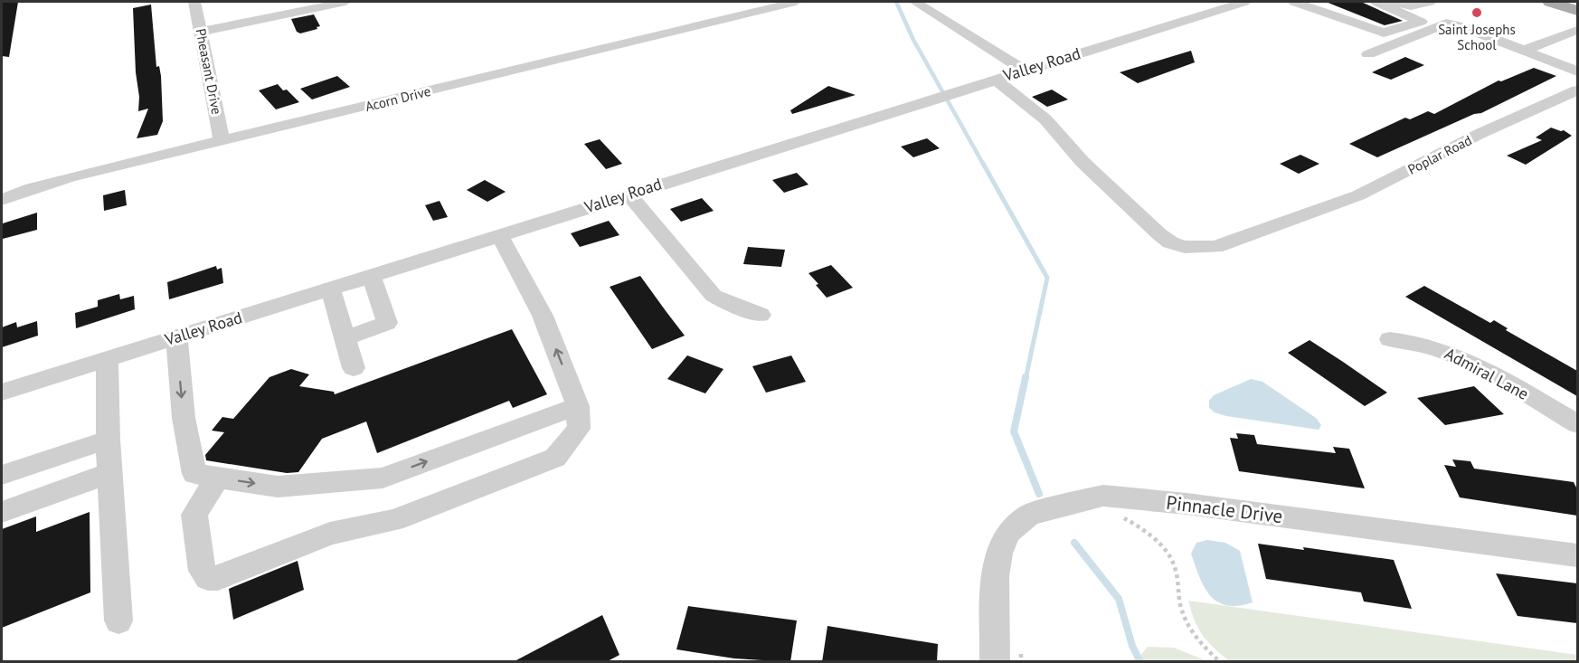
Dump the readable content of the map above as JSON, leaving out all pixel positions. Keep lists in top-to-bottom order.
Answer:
{
  "streets": {
    "street": [
      "Valley Road",
      "Pheasant Drive",
      "Acorn Drive",
      "Poplar Road",
      "Admiral Lane",
      "Pinnacle Drive"
    ]
  },
  "crossings": [
    ["Valley Road", "Poplar Road"],
    ["Pheasant Drive", "Acorn Drive"]
  ],
  "places": ["Saint Josephs School"]
}
